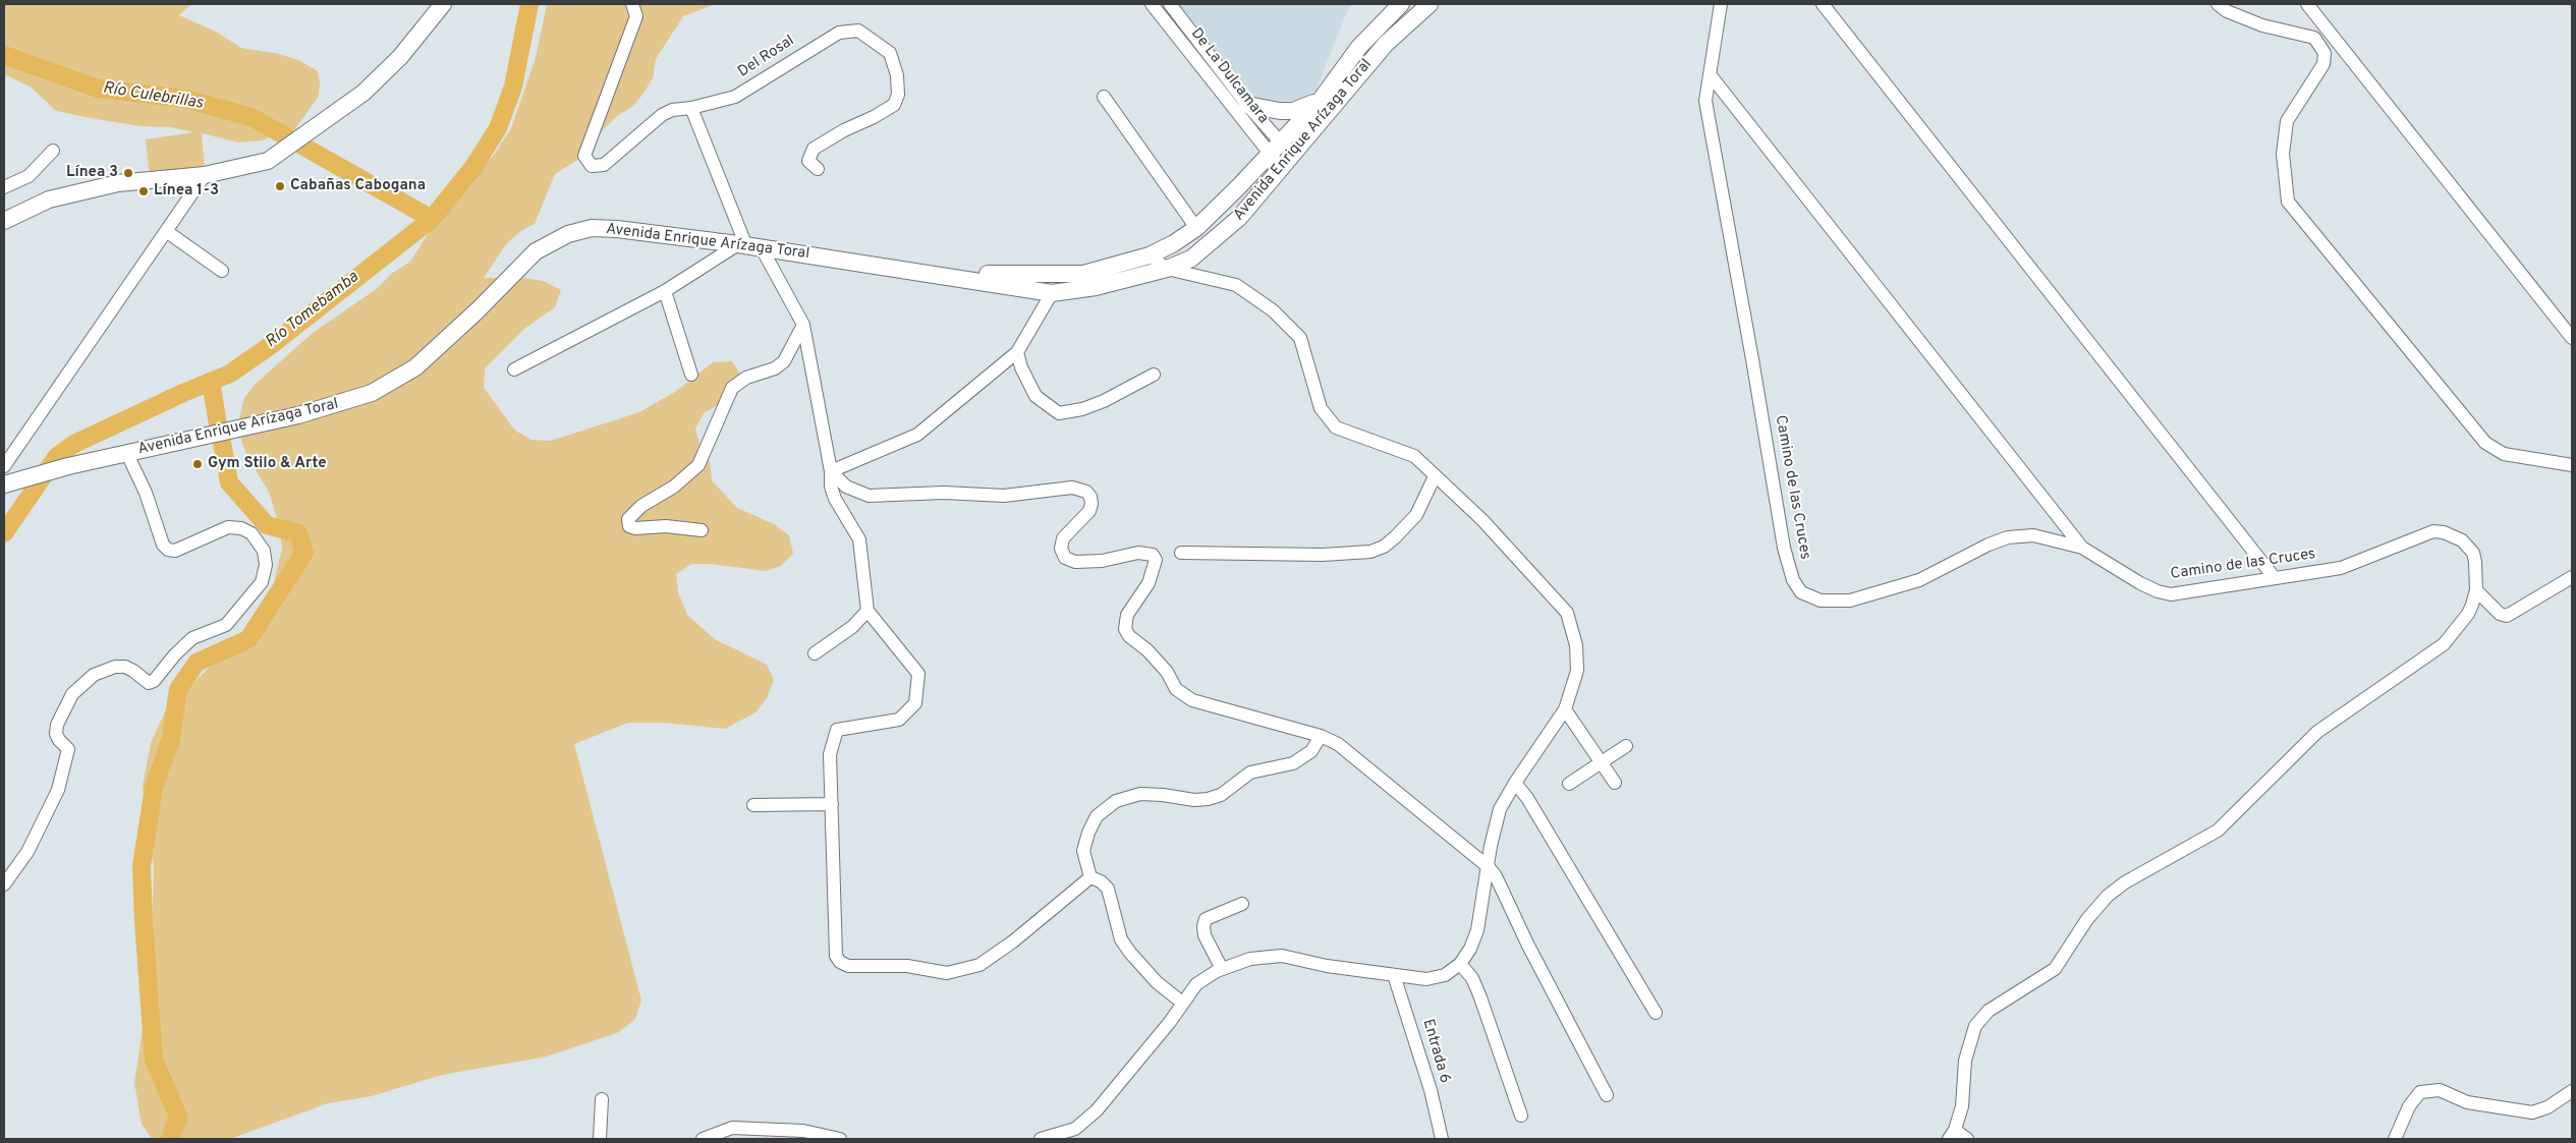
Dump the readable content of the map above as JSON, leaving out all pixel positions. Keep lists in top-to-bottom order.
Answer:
{
  "streets": {
    "main road": ["Avenida Enrique Arízaga Toral"],
    "street": [
      "Del Rosal",
      "De La Dulcamara",
      "Camino de las Cruces",
      "Entrada 6"
    ]
  },
  "crossings": [
    ["De La Dulcamara", "Avenida Enrique Arízaga Toral"]
  ],
  "water": ["Río Culebrillas", "Río Tomebamba"],
  "places": [
    "Línea 3",
    "Cabañas Cabogana",
    "Línea 1-3",
    "Gym Stilo & Arte"
  ]
}
